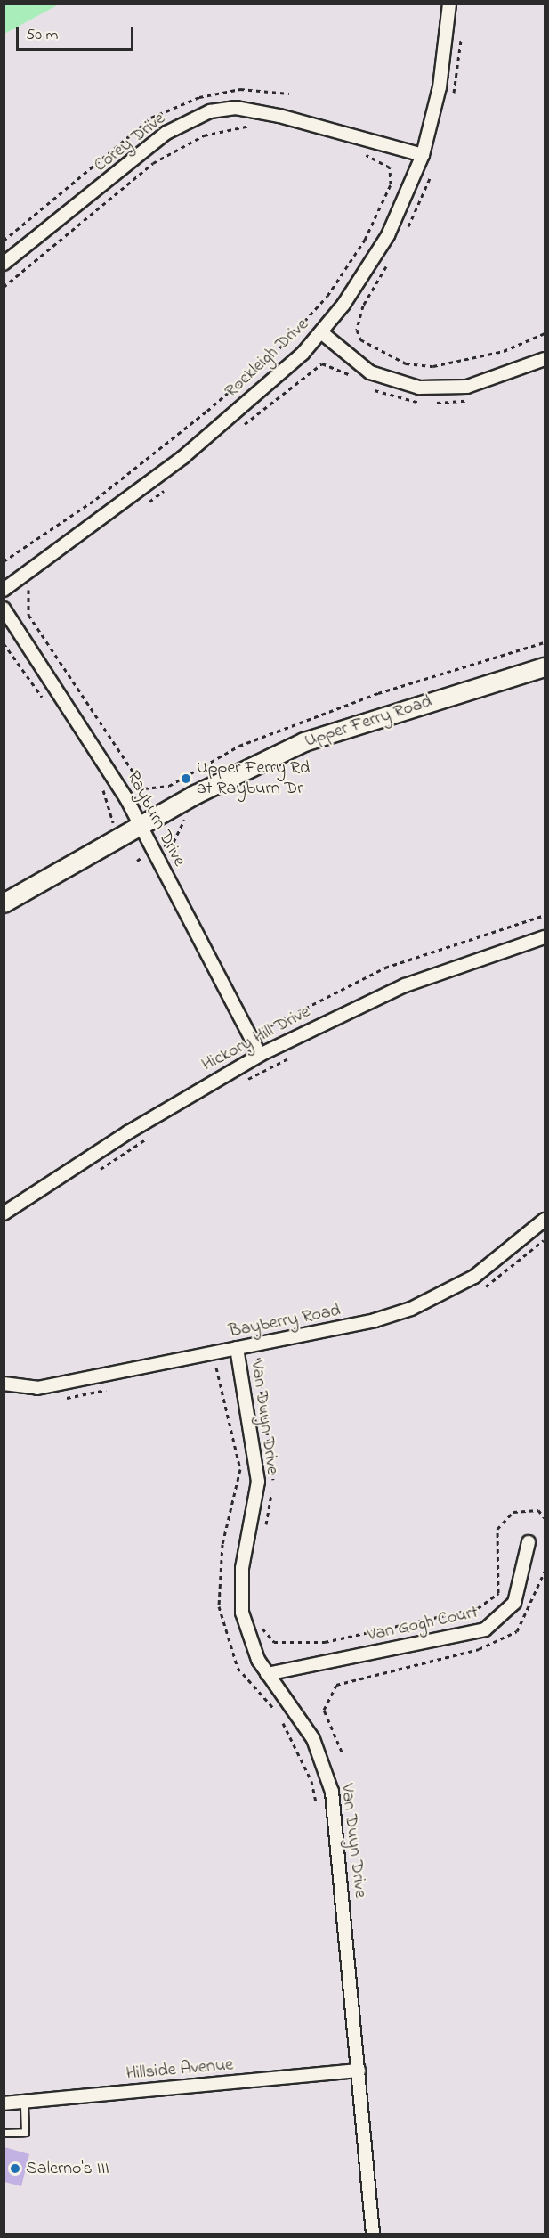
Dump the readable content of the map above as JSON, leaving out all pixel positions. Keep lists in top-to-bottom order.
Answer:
{
  "streets": {
    "main road": ["Upper Ferry Road"],
    "street": [
      "Corey Drive",
      "Rockleigh Drive",
      "Rayburn Drive",
      "Hickory Hill Drive",
      "Bayberry Road",
      "Van Duyn Drive",
      "Van Gogh Court",
      "Hillside Avenue"
    ]
  },
  "crossings": [
    ["Corey Drive", "Rockleigh Drive"],
    ["Upper Ferry Road", "Rayburn Drive"],
    ["Rayburn Drive", "Hickory Hill Drive"],
    ["Bayberry Road", "Van Duyn Drive"],
    ["Van Duyn Drive", "Van Gogh Court"],
    ["Van Duyn Drive", "Hillside Avenue"]
  ],
  "places": ["Upper Ferry Rd at Rayburn Dr", "Salerno's III"],
  "scale_bar": "50 m"
}
